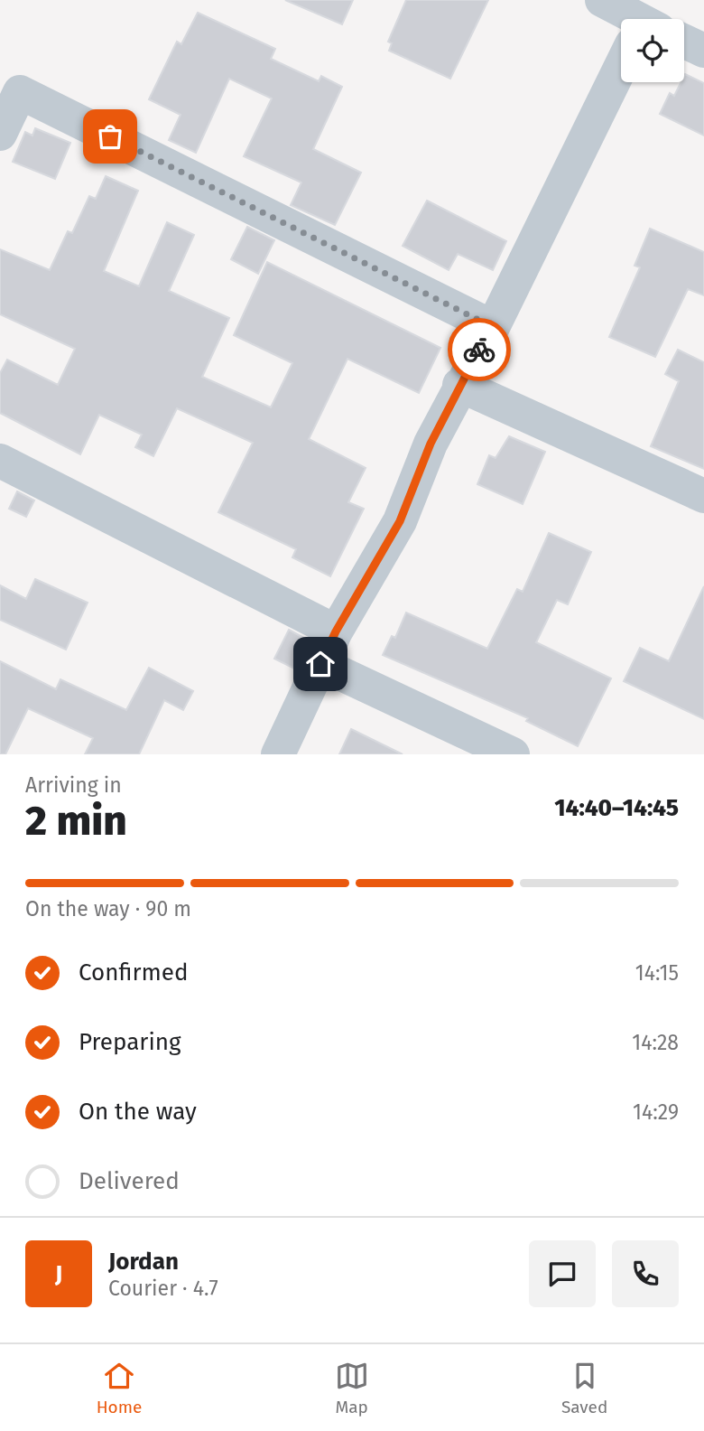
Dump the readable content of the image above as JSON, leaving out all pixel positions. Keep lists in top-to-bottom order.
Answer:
{
  "page": {
    "heading": ["2 min", "Arriving in", "14:40–14:45"],
    "panel": ["Jordan", "Courier · 4.7"],
    "bar": "On the way · 90 m",
    "list": [
      ["Confirmed", "14:15"],
      ["Preparing", "14:28"],
      ["On the way", "14:29"],
      "Delivered"
    ],
    "round": "J",
    "tabs": ["Home", "Map", "Saved"]
  }
}
